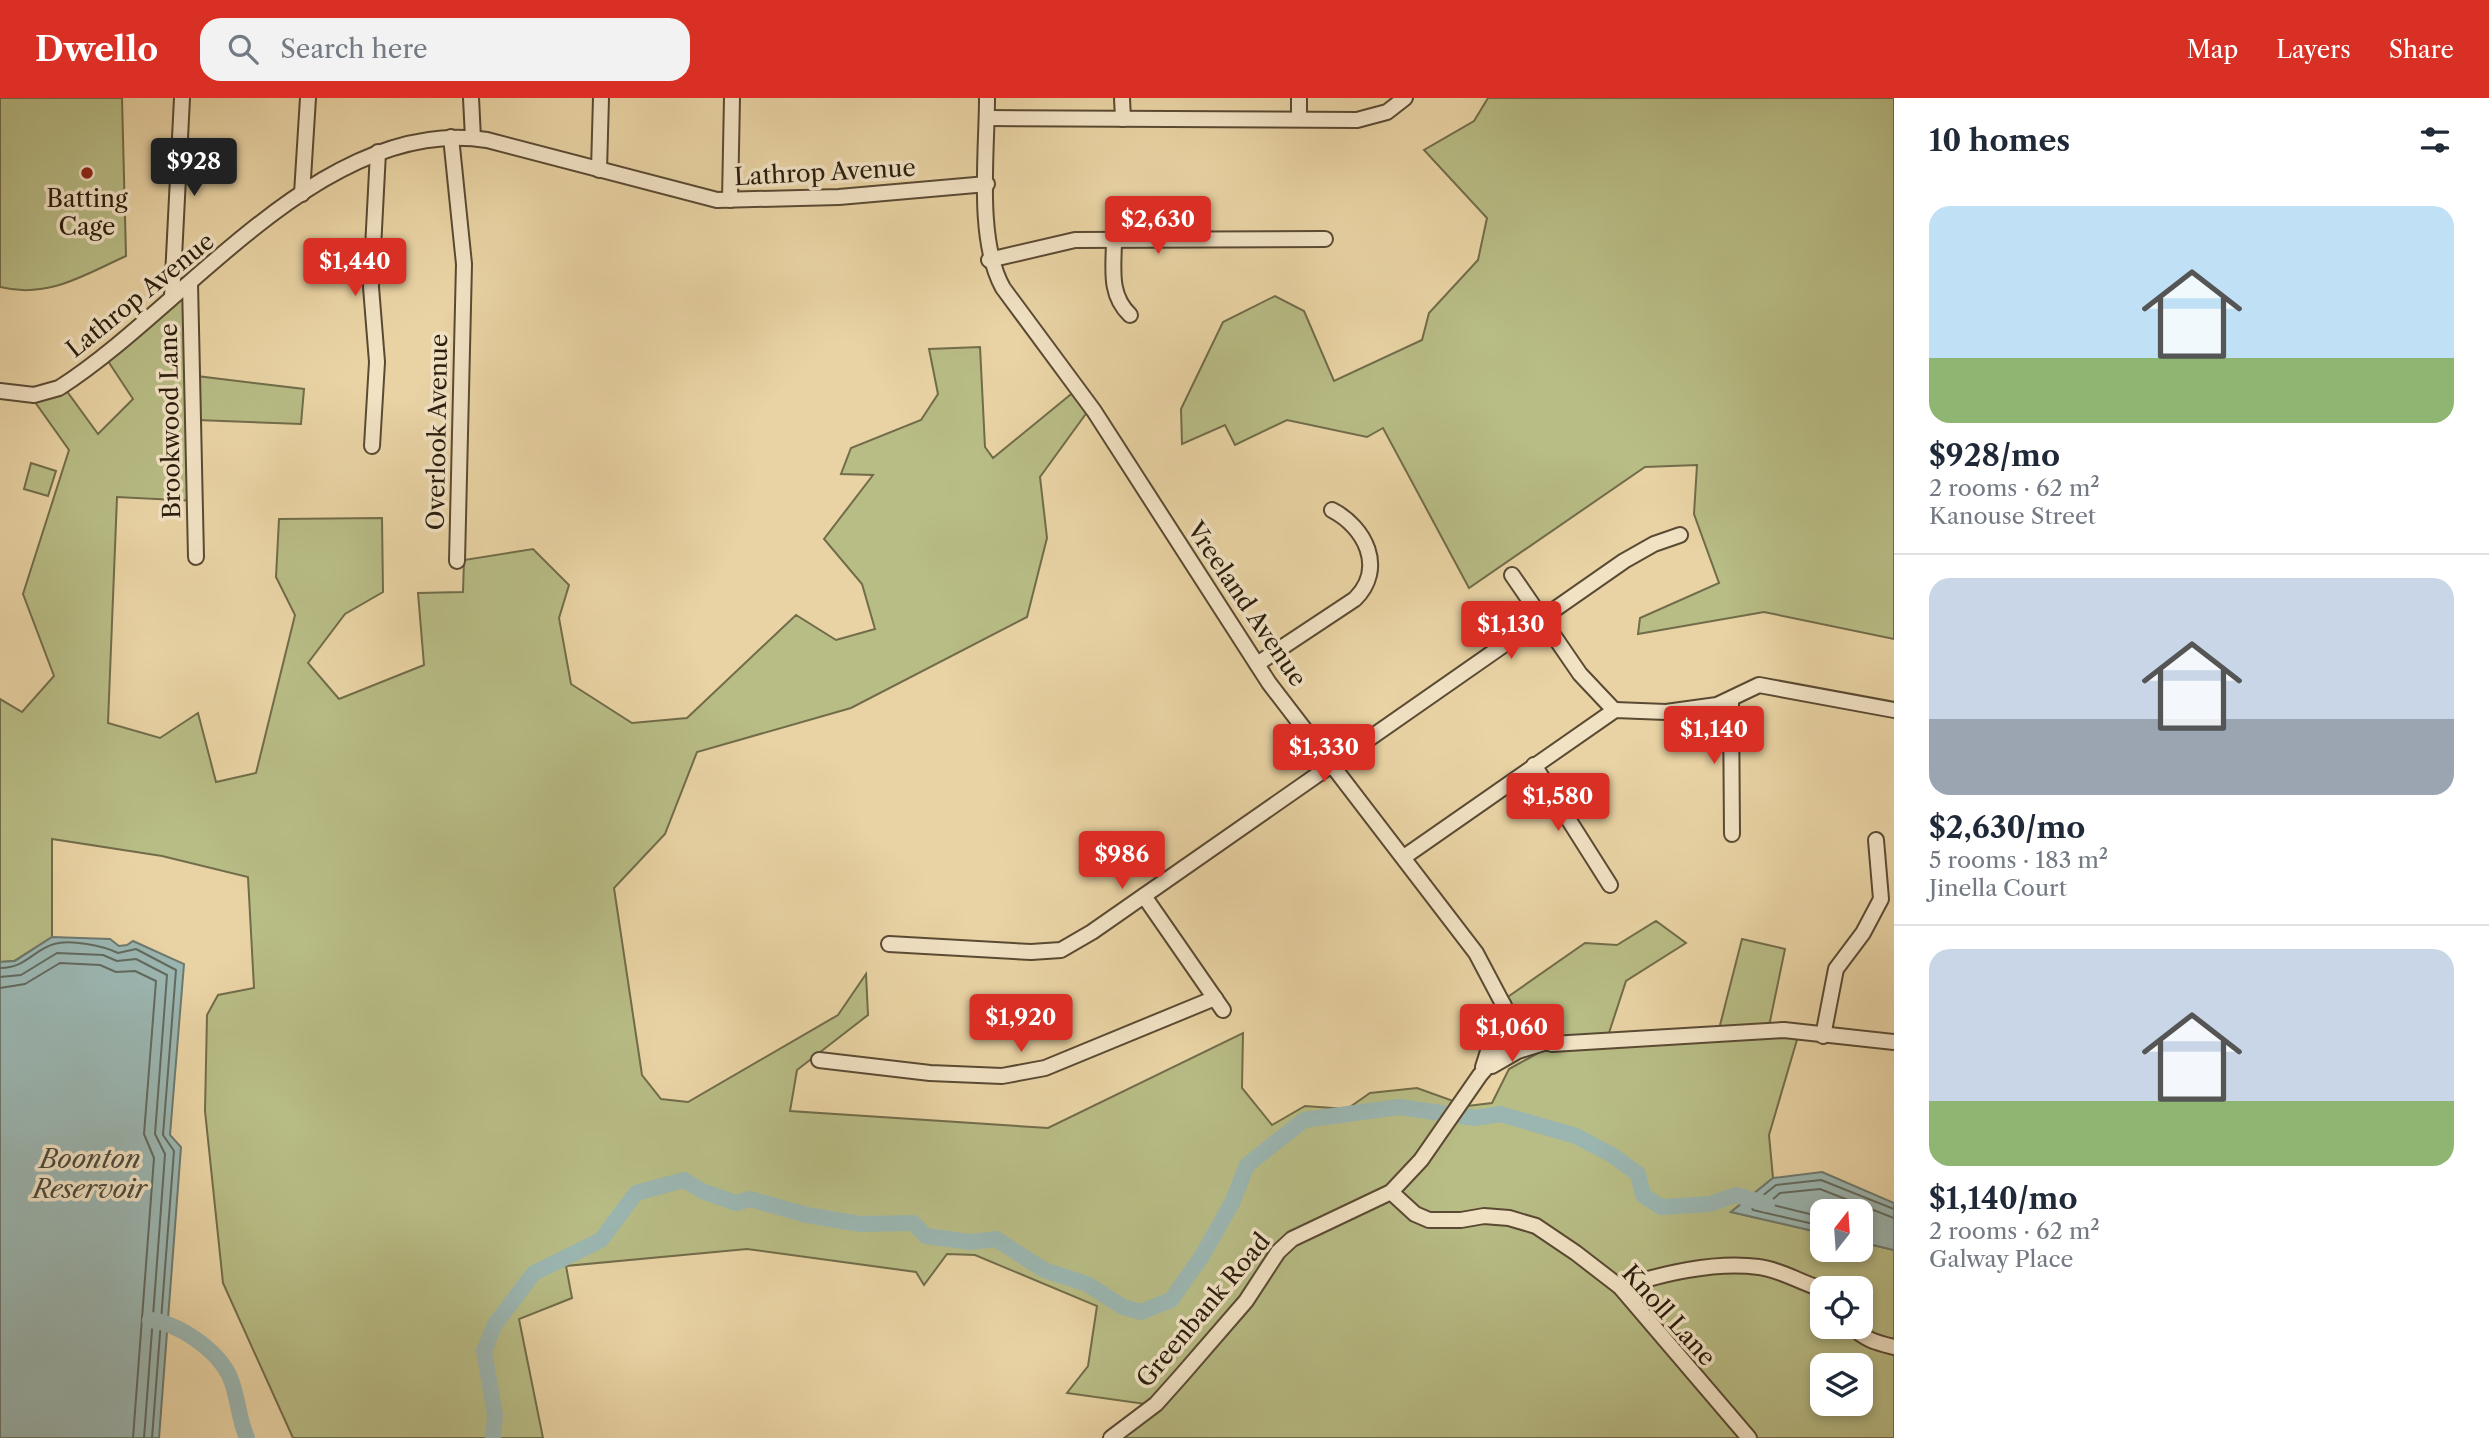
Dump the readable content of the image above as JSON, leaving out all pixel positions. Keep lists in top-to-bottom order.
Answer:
{
  "streets": {
    "street": [
      "Lathrop Avenue",
      "Brookwood Lane",
      "Overlook Avenue",
      "Vreeland Avenue",
      "Greenbank Road",
      "Knoll Lane"
    ]
  },
  "crossings": [
    ["Lathrop Avenue", "Brookwood Lane"],
    ["Lathrop Avenue", "Overlook Avenue"],
    ["Lathrop Avenue", "Vreeland Avenue"],
    ["Vreeland Avenue", "Greenbank Road"],
    ["Greenbank Road", "Knoll Lane"]
  ],
  "water": ["Boonton Reservoir"],
  "places": ["Batting Cage"],
  "north": "top",
  "page": {
    "header": "Dwello",
    "search": "Search here",
    "nav": ["Map", "Layers", "Share"],
    "heading": "10 homes",
    "price": [
      "$928",
      "$2,630",
      "$1,440",
      "$1,130",
      "$1,140",
      "$1,330",
      "$1,580",
      "$986",
      "$1,920",
      "$1,060"
    ],
    "list": [
      {
        "name": "$928/mo",
        "note": "2 rooms · 62 m² · Kanouse Street"
      },
      {
        "name": "$2,630/mo",
        "note": "5 rooms · 183 m² · Jinella Court"
      },
      {
        "name": "$1,140/mo",
        "note": "2 rooms · 62 m² · Galway Place"
      }
    ]
  }
}
